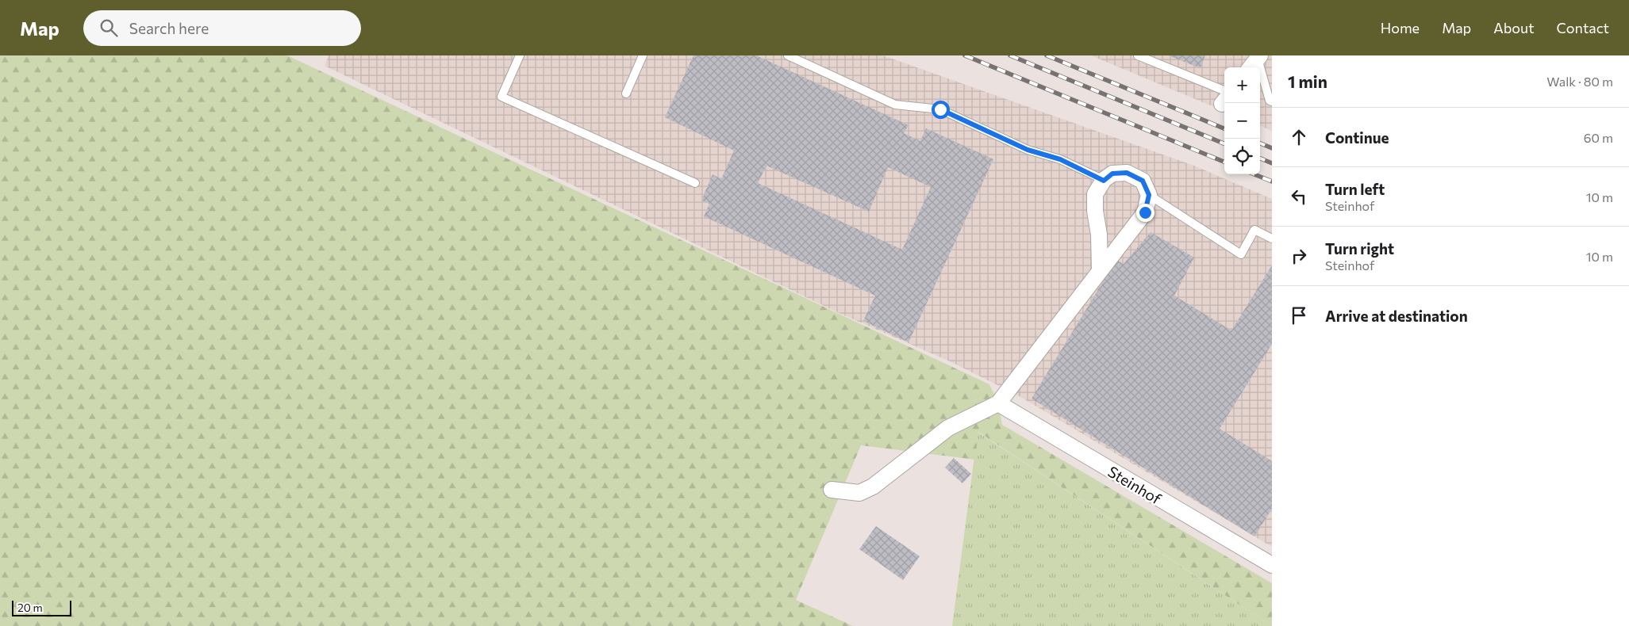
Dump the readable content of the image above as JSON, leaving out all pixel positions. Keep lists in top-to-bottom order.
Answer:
{
  "streets": {
    "street": ["Steinhof"]
  },
  "scale_bar": "20 m",
  "page": {
    "header": "Map",
    "search": "Search here",
    "nav": [
      "Home",
      "Map",
      "About",
      "Contact"
    ],
    "heading": ["1 min", "Walk · 80 m"],
    "map_buttons": ["+", "−"],
    "list": [
      ["Continue", "60 m"],
      ["Turn left", "Steinhof", "10 m"],
      ["Turn right", "Steinhof", "10 m"],
      "Arrive at destination"
    ],
    "scale": "20 m"
  }
}
